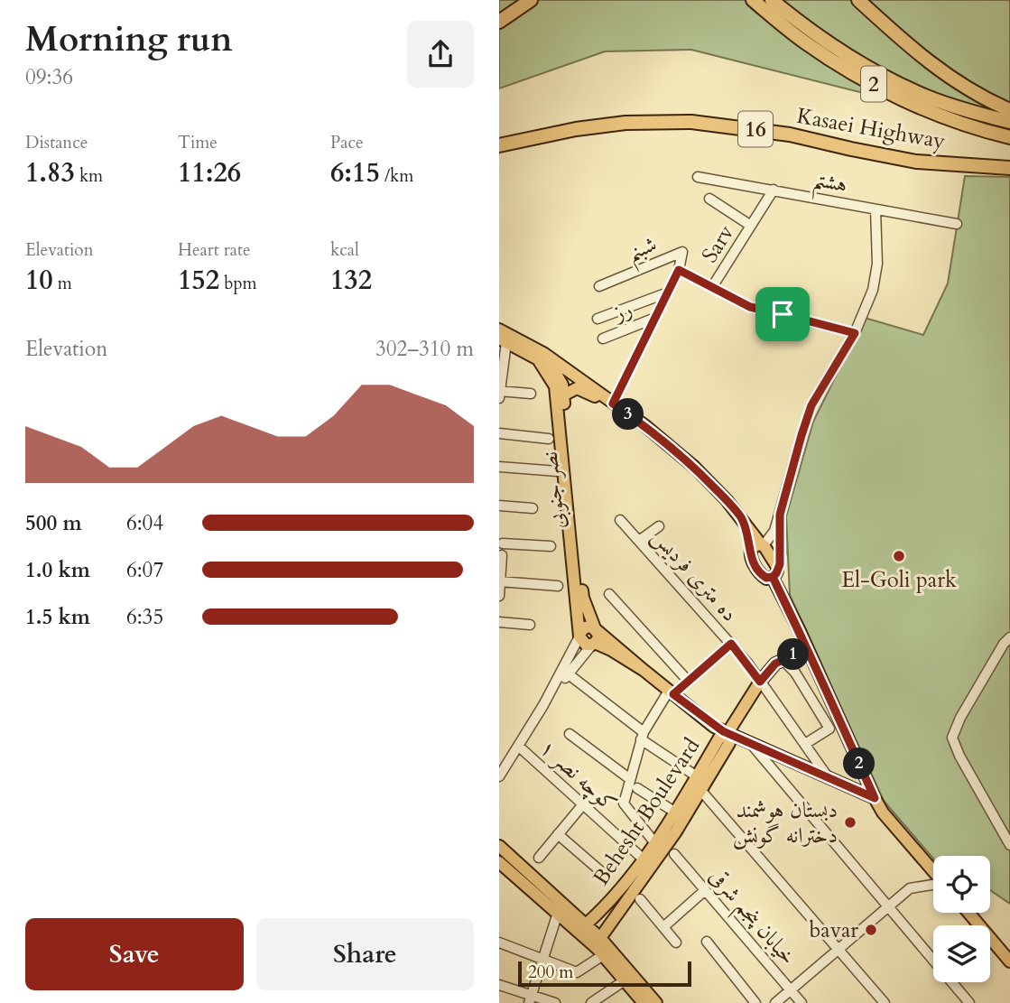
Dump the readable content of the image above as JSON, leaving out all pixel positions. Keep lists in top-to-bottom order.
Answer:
{
  "streets": {
    "highway": ["2", "Kasaei Highway", "16"],
    "main road": ["نصر جنوبی", "Behesht Boulevard"],
    "street": [
      "هشتم",
      "Sarv",
      "شبنم",
      "رز",
      "ده متری فردیس",
      "کوچه نصر ۱",
      "خیابان پنجم شرقی"
    ]
  },
  "crossings": [
    ["هشتم", "Sarv"],
    ["Sarv", "شبنم"],
    ["Sarv", "رز"],
    ["کوچه نصر ۱", "Behesht Boulevard"]
  ],
  "places": ["El-Goli park", "دبستان هوشمند دخترانه گونش", "bavar"],
  "scale_bar": "200 m",
  "page": {
    "heading": ["Morning run", "09:36"],
    "stats": [
      ["Distance", "1.83 km"],
      ["Time", "11:26"],
      ["Pace", "6:15 /km"],
      ["Elevation", "10 m"],
      ["Heart rate", "152 bpm"],
      ["kcal", "132"]
    ],
    "chart": ["Elevation", "302–310 m"],
    "pins": ["3", "1", "2"],
    "list": [
      {
        "name": "500 m",
        "note": "6:04"
      },
      {
        "name": "1.0 km",
        "note": "6:07"
      },
      {
        "name": "1.5 km",
        "note": "6:35"
      }
    ],
    "buttons": ["Save", "Share"],
    "scale": "200 m"
  }
}
